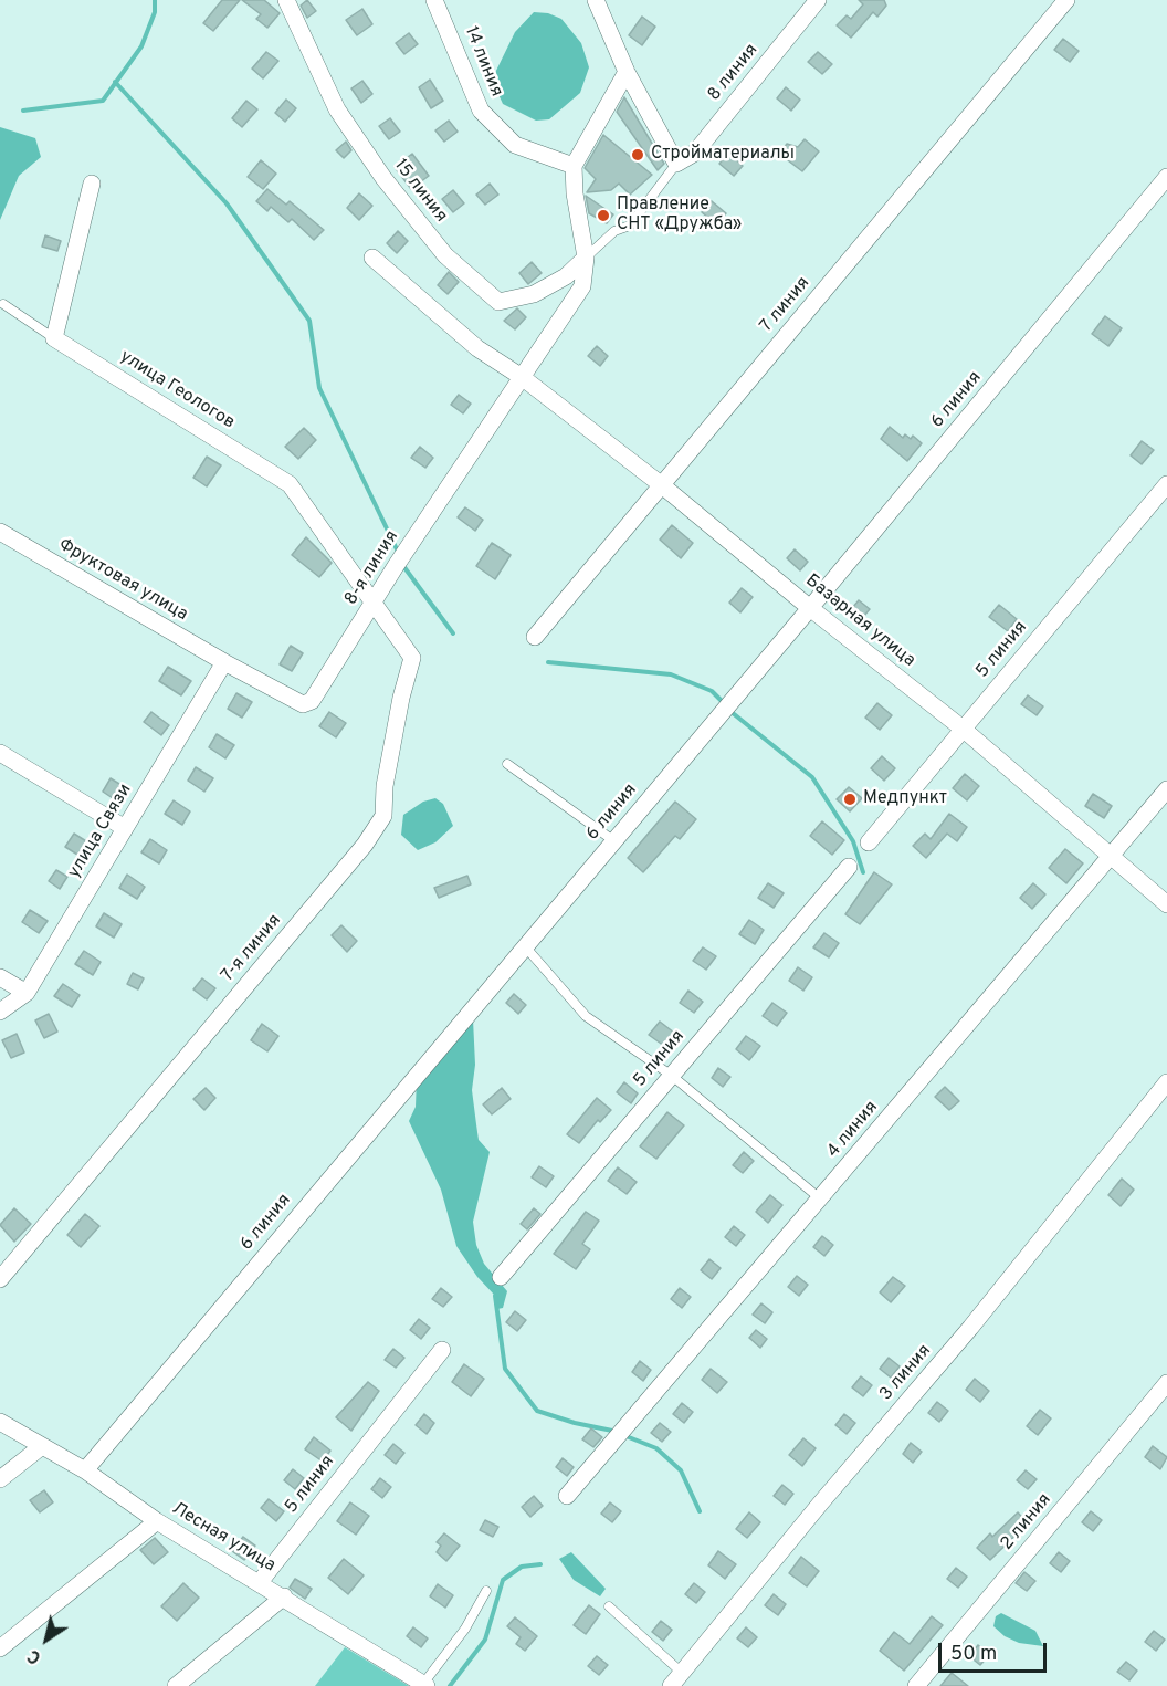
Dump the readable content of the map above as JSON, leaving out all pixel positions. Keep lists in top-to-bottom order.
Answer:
{
  "streets": {
    "street": [
      "14 линия",
      "8 линия",
      "15 линия",
      "7 линия",
      "улица Геологов",
      "6 линия",
      "8-я линия",
      "Фруктовая улица",
      "Базарная улица",
      "5 линия",
      "улица Связи",
      "7-я линия",
      "4 линия",
      "3 линия",
      "2 линия",
      "Лесная улица"
    ]
  },
  "crossings": [
    ["14 линия", "8-я линия"],
    ["15 линия", "8-я линия"],
    ["7 линия", "Базарная улица"],
    ["улица Геологов", "8-я линия"],
    ["улица Геологов", "7-я линия"],
    ["6 линия", "Базарная улица"],
    ["6 линия", "Лесная улица"],
    ["8-я линия", "Фруктовая улица"],
    ["8-я линия", "Базарная улица"],
    ["8-я линия", "улица Связи"],
    ["8-я линия", "7-я линия"],
    ["Фруктовая улица", "улица Связи"],
    ["Базарная улица", "5 линия"],
    ["Базарная улица", "4 линия"],
    ["5 линия", "Лесная улица"]
  ],
  "places": ["Стройматериалы", "Правление СНТ «Дружба»", "Медпункт"],
  "scale_bar": "50 m",
  "north": "bottom left"
}
